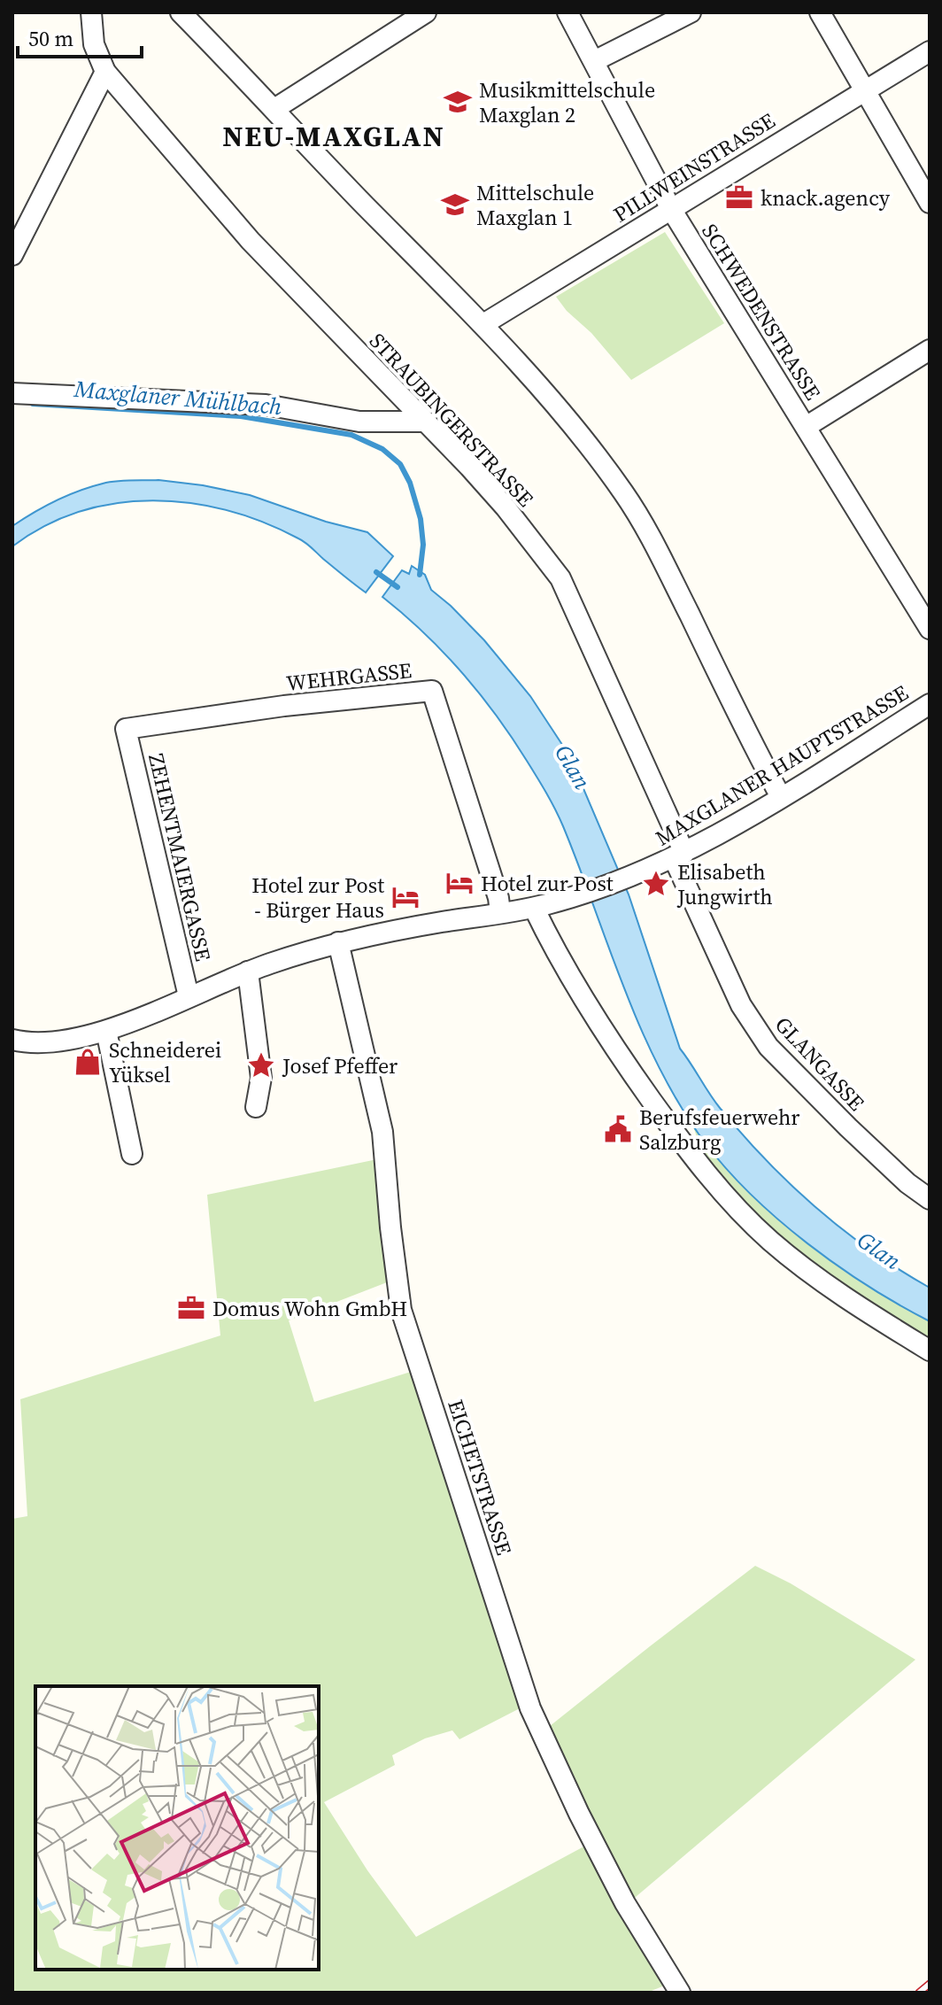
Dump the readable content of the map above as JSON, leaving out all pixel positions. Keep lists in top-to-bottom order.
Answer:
{
  "streets": {
    "street": [
      "PILLWEINSTRASSE",
      "SCHWEDENSTRASSE",
      "STRAUBINGERSTRASSE",
      "WEHRGASSE",
      "MAXGLANER HAUPTSTRASSE",
      "ZEHENTMAIERGASSE",
      "GLANGASSE",
      "EICHETSTRASSE"
    ]
  },
  "crossings": [
    ["PILLWEINSTRASSE", "SCHWEDENSTRASSE"],
    ["STRAUBINGERSTRASSE", "MAXGLANER HAUPTSTRASSE"],
    ["STRAUBINGERSTRASSE", "GLANGASSE"],
    ["WEHRGASSE", "MAXGLANER HAUPTSTRASSE"],
    ["WEHRGASSE", "ZEHENTMAIERGASSE"],
    ["MAXGLANER HAUPTSTRASSE", "ZEHENTMAIERGASSE"],
    ["MAXGLANER HAUPTSTRASSE", "GLANGASSE"],
    ["MAXGLANER HAUPTSTRASSE", "EICHETSTRASSE"]
  ],
  "districts": ["NEU-MAXGLAN"],
  "water": ["Maxglaner Mühlbach", "Glan"],
  "places": {
    "school or university": ["Musikmittelschule Maxglan 2", "Mittelschule Maxglan 1"],
    "office": ["knack.agency", "Domus Wohn GmbH"],
    "hotel": ["Hotel zur Post", "Hotel zur Post - Bürger Haus"],
    "place": ["Elisabeth Jungwirth", "Josef Pfeffer"],
    "shop": ["Schneiderei Yüksel"],
    "public building": ["Berufsfeuerwehr Salzburg"]
  },
  "scale_bar": "50 m"
}
